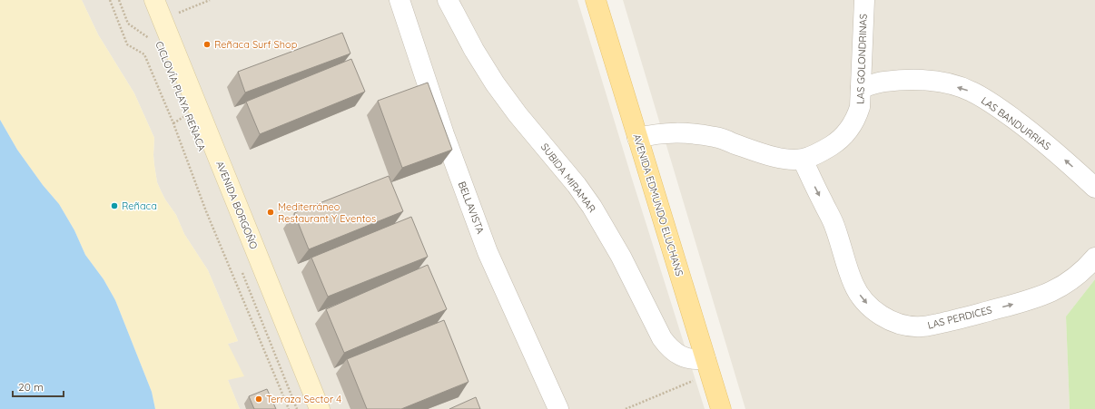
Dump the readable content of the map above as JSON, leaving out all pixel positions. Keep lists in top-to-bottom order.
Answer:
{
  "streets": {
    "main road": ["AVENIDA BORGOÑO", "AVENIDA EDMUNDO ELUCHANS"],
    "street": [
      "LAS GOLONDRINAS",
      "LAS BANDURRIAS",
      "SUBIDA MIRAMAR",
      "BELLAVISTA",
      "LAS PERDICES"
    ],
    "path": ["CICLOVÍA PLAYA REÑACA"]
  },
  "crossings": [
    ["LAS GOLONDRINAS", "LAS BANDURRIAS"],
    ["LAS GOLONDRINAS", "AVENIDA EDMUNDO ELUCHANS"],
    ["LAS GOLONDRINAS", "LAS PERDICES"],
    ["SUBIDA MIRAMAR", "AVENIDA EDMUNDO ELUCHANS"]
  ],
  "one_way": ["LAS BANDURRIAS"],
  "places": [
    "Reñaca Surf Shop",
    "Reñaca",
    "Mediterráneo Restaurant Y Eventos",
    "Terraza Sector 4"
  ],
  "scale_bar": "20 m"
}
